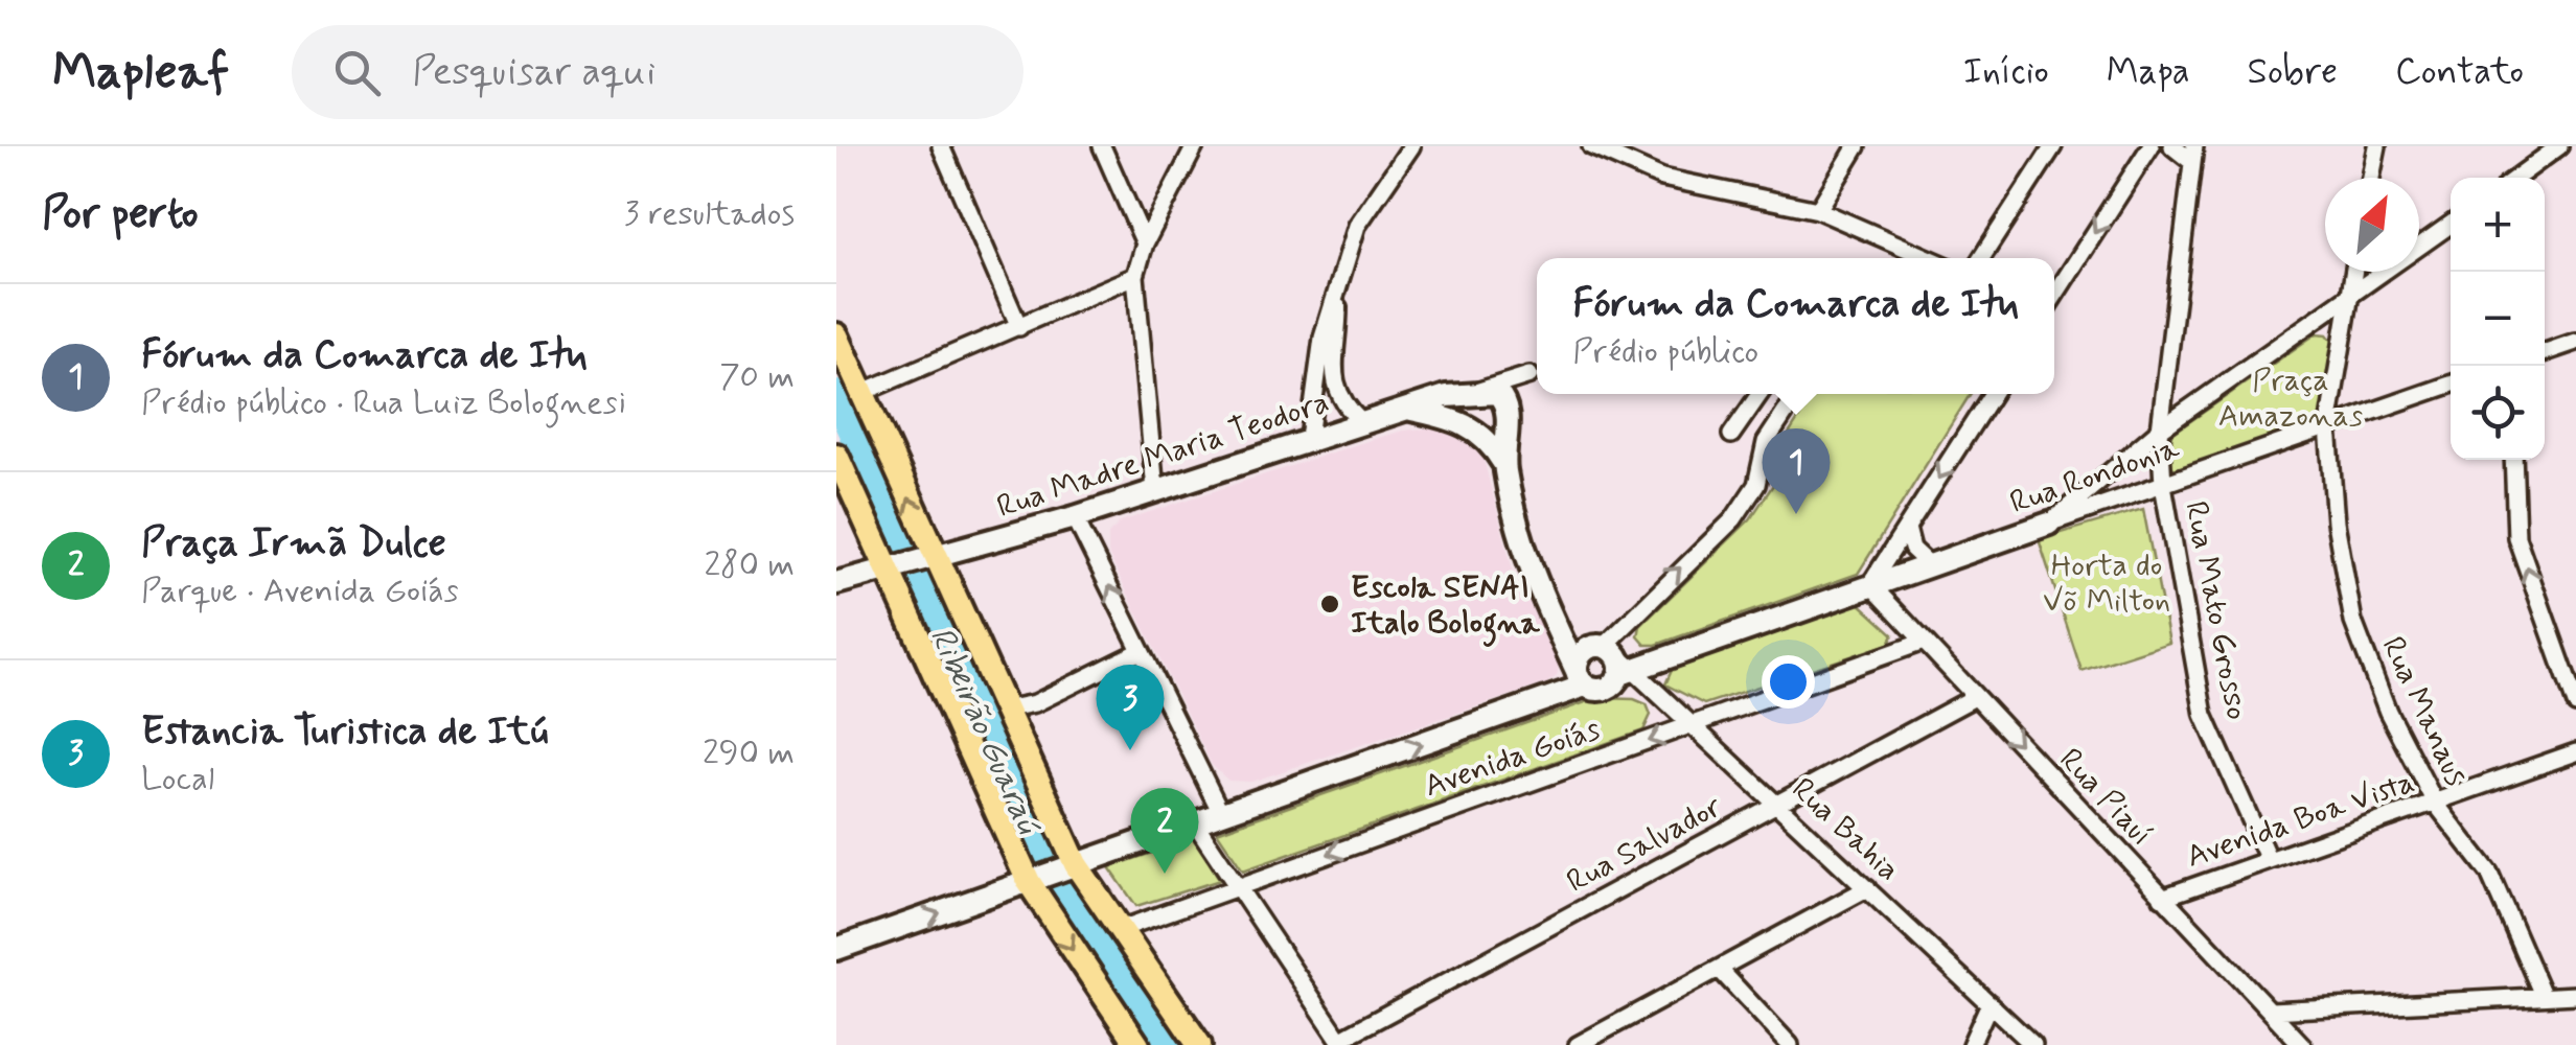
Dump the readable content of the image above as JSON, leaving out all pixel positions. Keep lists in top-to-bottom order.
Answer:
{
  "streets": {
    "street": [
      "Rua Madre Maria Teodora",
      "Rua Rondonia",
      "Rua Mato Grosso",
      "Rua Manaus",
      "Avenida Goiás",
      "Rua Piauí",
      "Avenida Boa Vista",
      "Rua Bahia",
      "Rua Salvador"
    ]
  },
  "crossings": [
    ["Rua Rondonia", "Rua Mato Grosso"],
    ["Rua Rondonia", "Rua Manaus"],
    ["Rua Mato Grosso", "Avenida Boa Vista"],
    ["Rua Manaus", "Avenida Boa Vista"],
    ["Avenida Goiás", "Rua Piauí"],
    ["Avenida Goiás", "Rua Bahia"],
    ["Rua Piauí", "Avenida Boa Vista"],
    ["Rua Piauí", "Rua Salvador"],
    ["Rua Bahia", "Rua Salvador"]
  ],
  "one_way": ["Rua Piauí"],
  "water": ["Ribeirão Guaraú"],
  "parks": ["Praça Amazonas", "Horta do Võ Milton"],
  "places": ["Escola SENAI Italo Bologna"],
  "north": "top right",
  "page": {
    "header": "Mapleaf",
    "search": "Pesquisar aqui",
    "nav": [
      "Início",
      "Mapa",
      "Sobre",
      "Contato"
    ],
    "heading": ["Por perto", "3 resultados"],
    "map_buttons": ["+", "−"],
    "popup": ["Fórum da Comarca de Itu", "Prédio público"],
    "list": [
      {
        "mark": "1",
        "name": "Fórum da Comarca de Itu",
        "note": "Prédio público · Rua Luiz Bolognesi",
        "value": "70 m"
      },
      {
        "mark": "2",
        "name": "Praça Irmã Dulce",
        "note": "Parque · Avenida Goiás",
        "value": "280 m"
      },
      {
        "mark": "3",
        "name": "Estancia Turistica de Itú",
        "note": "Local",
        "value": "290 m"
      }
    ],
    "pins": ["1", "3", "2"]
  }
}
